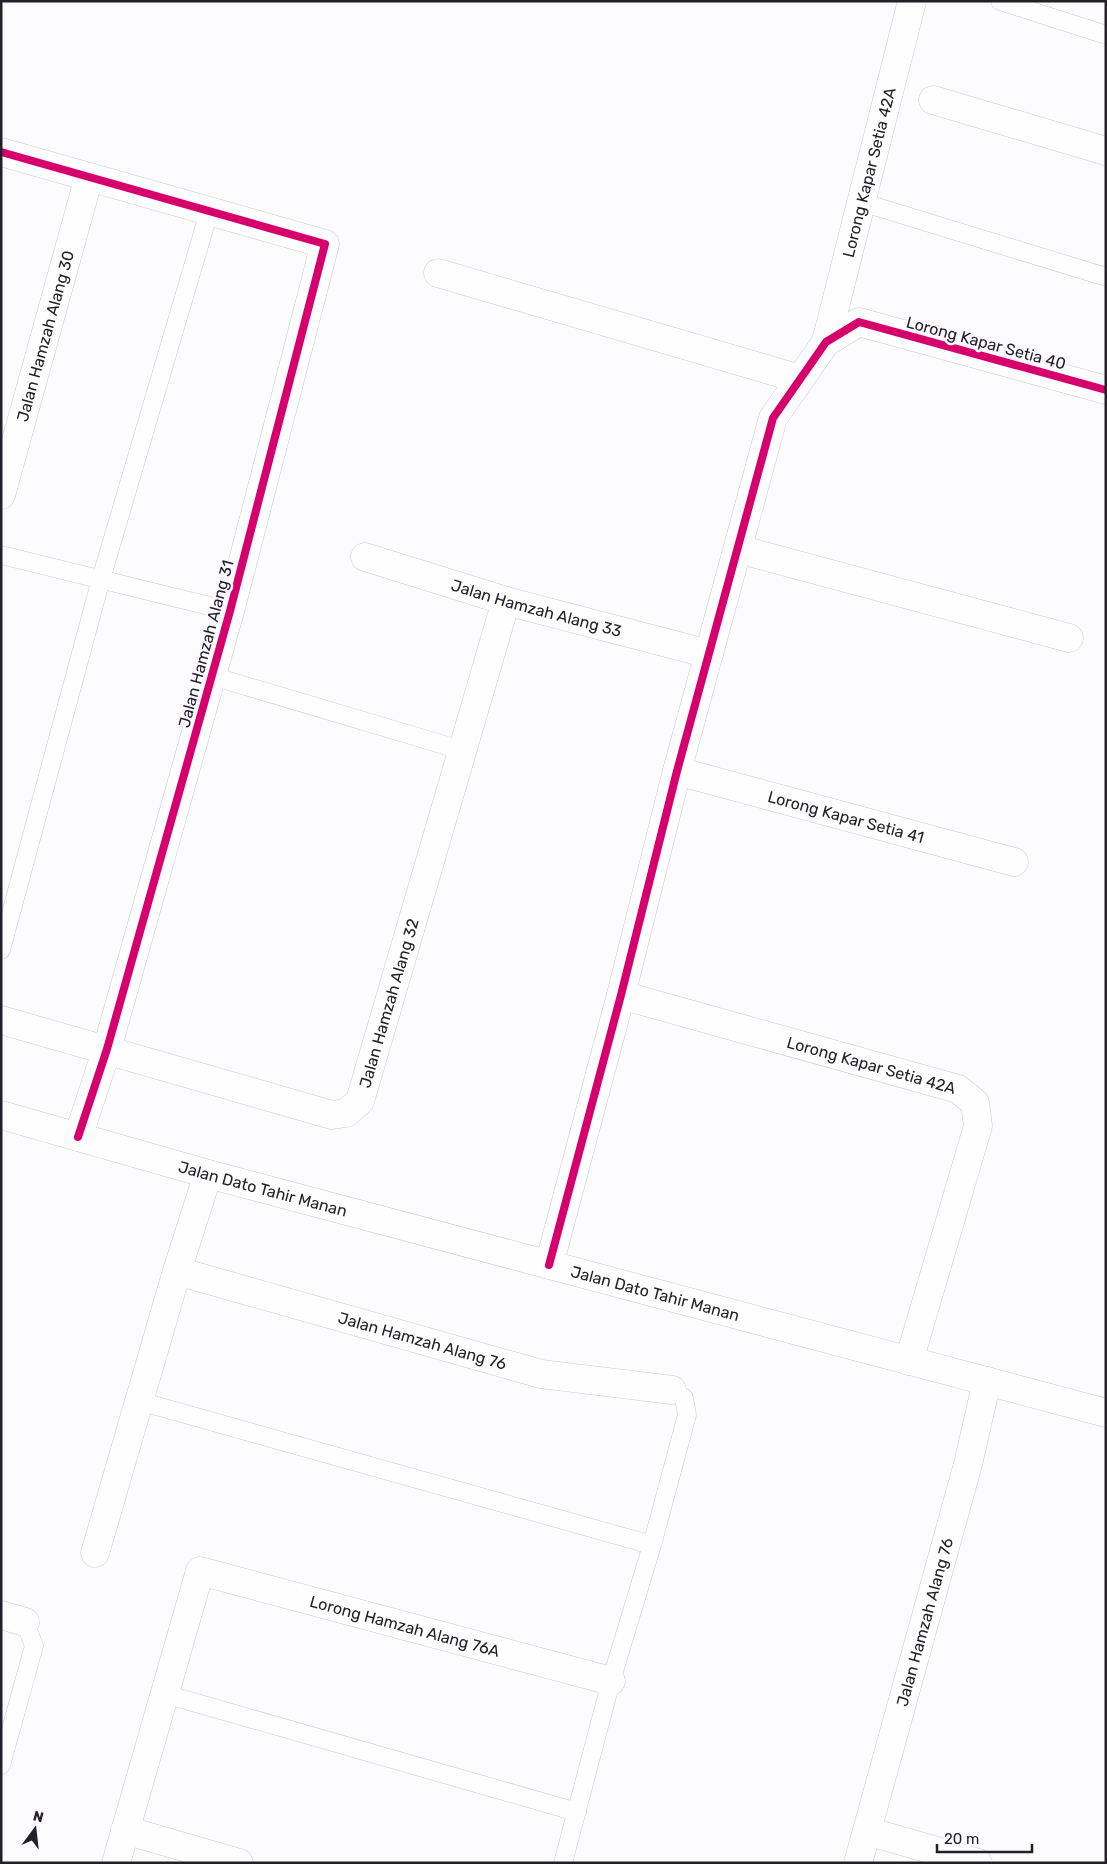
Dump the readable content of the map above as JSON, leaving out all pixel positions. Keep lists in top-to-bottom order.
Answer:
{
  "streets": {
    "street": [
      "Lorong Kapar Setia 42A",
      "Jalan Hamzah Alang 30",
      "Lorong Kapar Setia 40",
      "Jalan Hamzah Alang 33",
      "Jalan Hamzah Alang 31",
      "Lorong Kapar Setia 41",
      "Jalan Hamzah Alang 32",
      "Jalan Dato Tahir Manan",
      "Jalan Hamzah Alang 76",
      "Lorong Hamzah Alang 76A"
    ]
  },
  "crossings": [
    ["Lorong Kapar Setia 42A", "Lorong Kapar Setia 40"],
    ["Lorong Kapar Setia 42A", "Jalan Dato Tahir Manan"],
    ["Jalan Hamzah Alang 33", "Jalan Hamzah Alang 32"],
    ["Jalan Hamzah Alang 31", "Jalan Hamzah Alang 32"],
    ["Jalan Hamzah Alang 31", "Jalan Dato Tahir Manan"],
    ["Jalan Dato Tahir Manan", "Jalan Hamzah Alang 76"]
  ],
  "scale_bar": "20 m",
  "north": "top"
}
